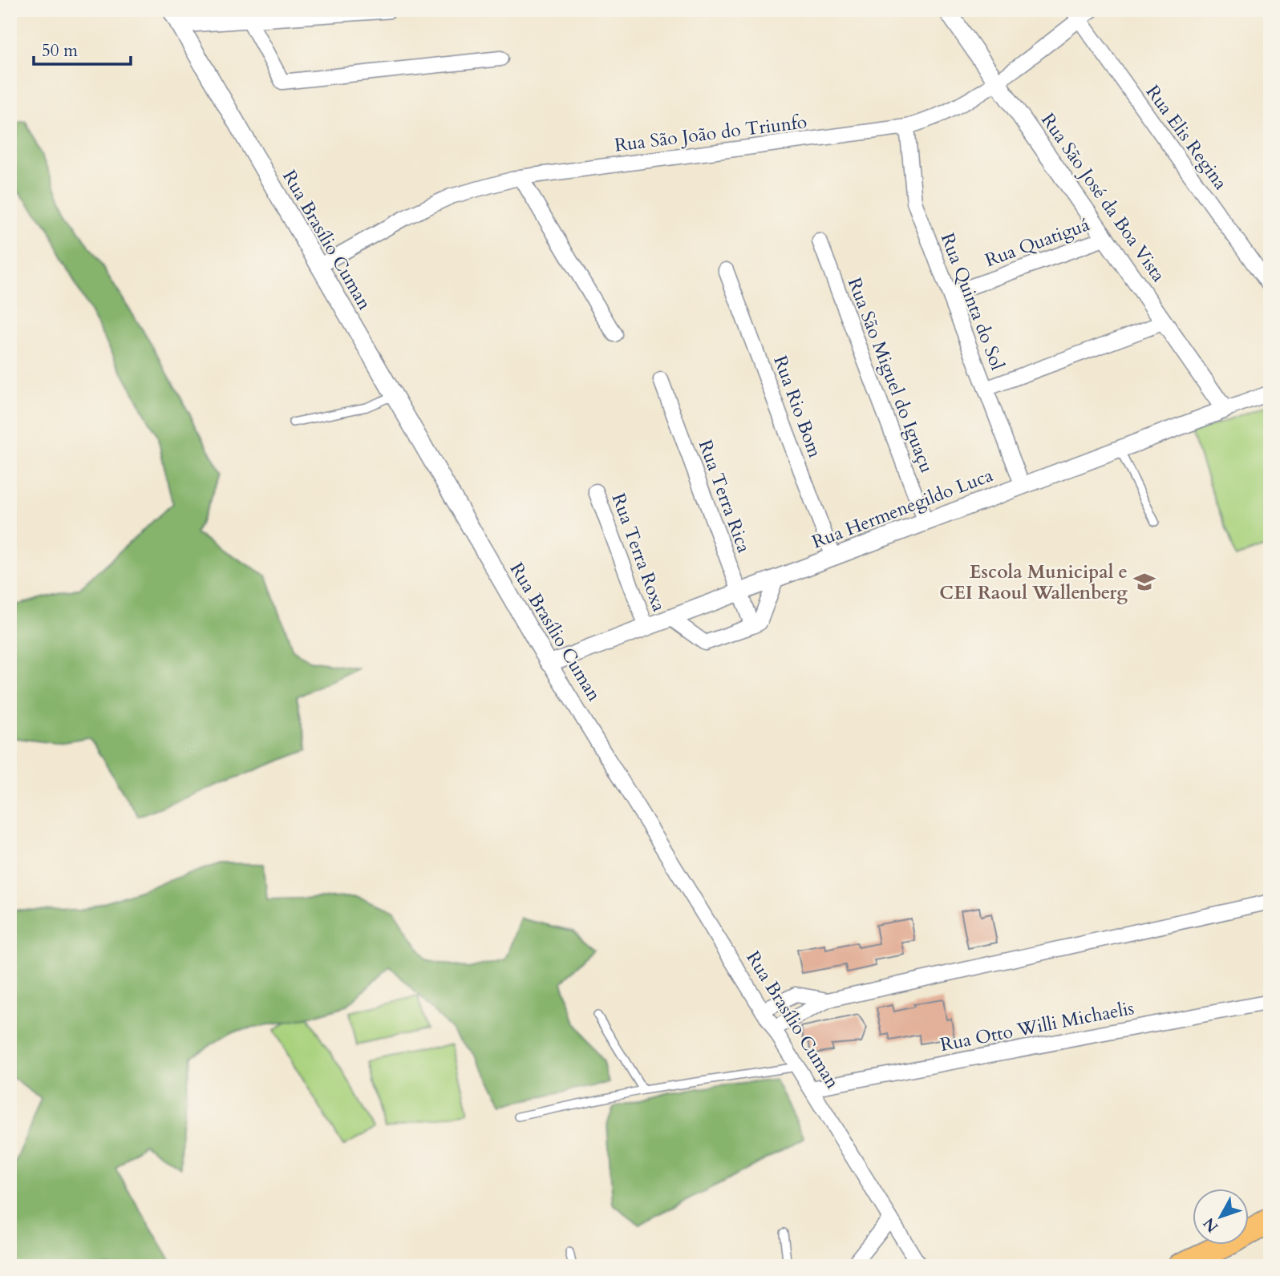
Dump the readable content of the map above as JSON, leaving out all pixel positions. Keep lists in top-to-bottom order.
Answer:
{
  "streets": {
    "street": [
      "Rua São João do Triunfo",
      "Rua Elis Regina",
      "Rua São José da Boa Vista",
      "Rua Brasílio Cuman",
      "Rua Quatiguá",
      "Rua Quinta do Sol",
      "Rua São Miguel do Iguaçu",
      "Rua Rio Bom",
      "Rua Terra Rica",
      "Rua Hermenegildo Luca",
      "Rua Terra Roxa",
      "Rua Otto Willi Michaelis"
    ]
  },
  "crossings": [
    ["Rua São João do Triunfo", "Rua Elis Regina"],
    ["Rua São João do Triunfo", "Rua São José da Boa Vista"],
    ["Rua São João do Triunfo", "Rua Brasílio Cuman"],
    ["Rua São João do Triunfo", "Rua Quinta do Sol"],
    ["Rua São José da Boa Vista", "Rua Quatiguá"],
    ["Rua São José da Boa Vista", "Rua Hermenegildo Luca"],
    ["Rua Brasílio Cuman", "Rua Hermenegildo Luca"],
    ["Rua Brasílio Cuman", "Rua Otto Willi Michaelis"],
    ["Rua Quatiguá", "Rua Quinta do Sol"],
    ["Rua Quinta do Sol", "Rua Hermenegildo Luca"],
    ["Rua São Miguel do Iguaçu", "Rua Hermenegildo Luca"],
    ["Rua Rio Bom", "Rua Hermenegildo Luca"],
    ["Rua Terra Rica", "Rua Hermenegildo Luca"],
    ["Rua Hermenegildo Luca", "Rua Terra Roxa"]
  ],
  "places": {
    "school or university": ["Escola Municipal e CEI Raoul Wallenberg"]
  },
  "scale_bar": "50 m",
  "north": "bottom left"
}
